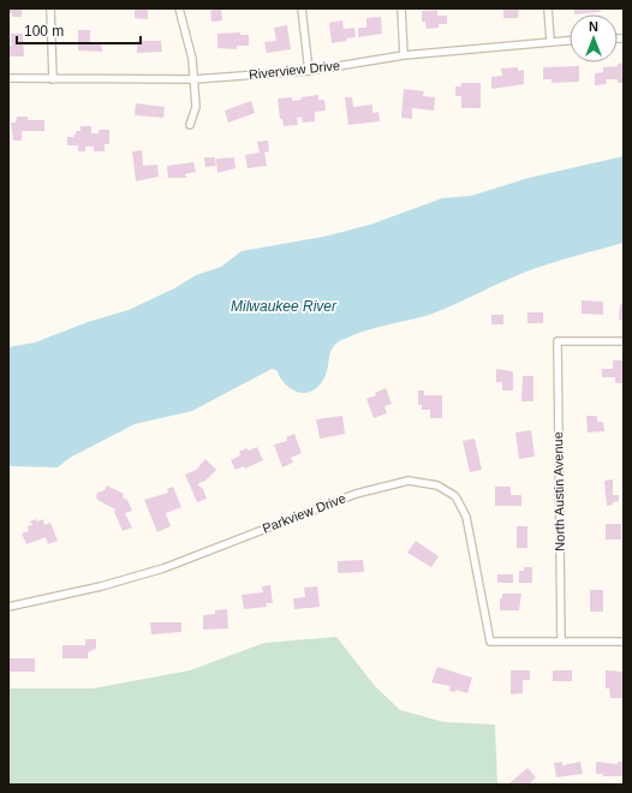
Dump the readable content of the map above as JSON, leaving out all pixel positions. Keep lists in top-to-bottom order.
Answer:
{
  "streets": {
    "street": ["Riverview Drive", "North Austin Avenue", "Parkview Drive"]
  },
  "crossings": [
    ["North Austin Avenue", "Parkview Drive"]
  ],
  "water": ["Milwaukee River"],
  "scale_bar": "100 m",
  "north": "top"
}
